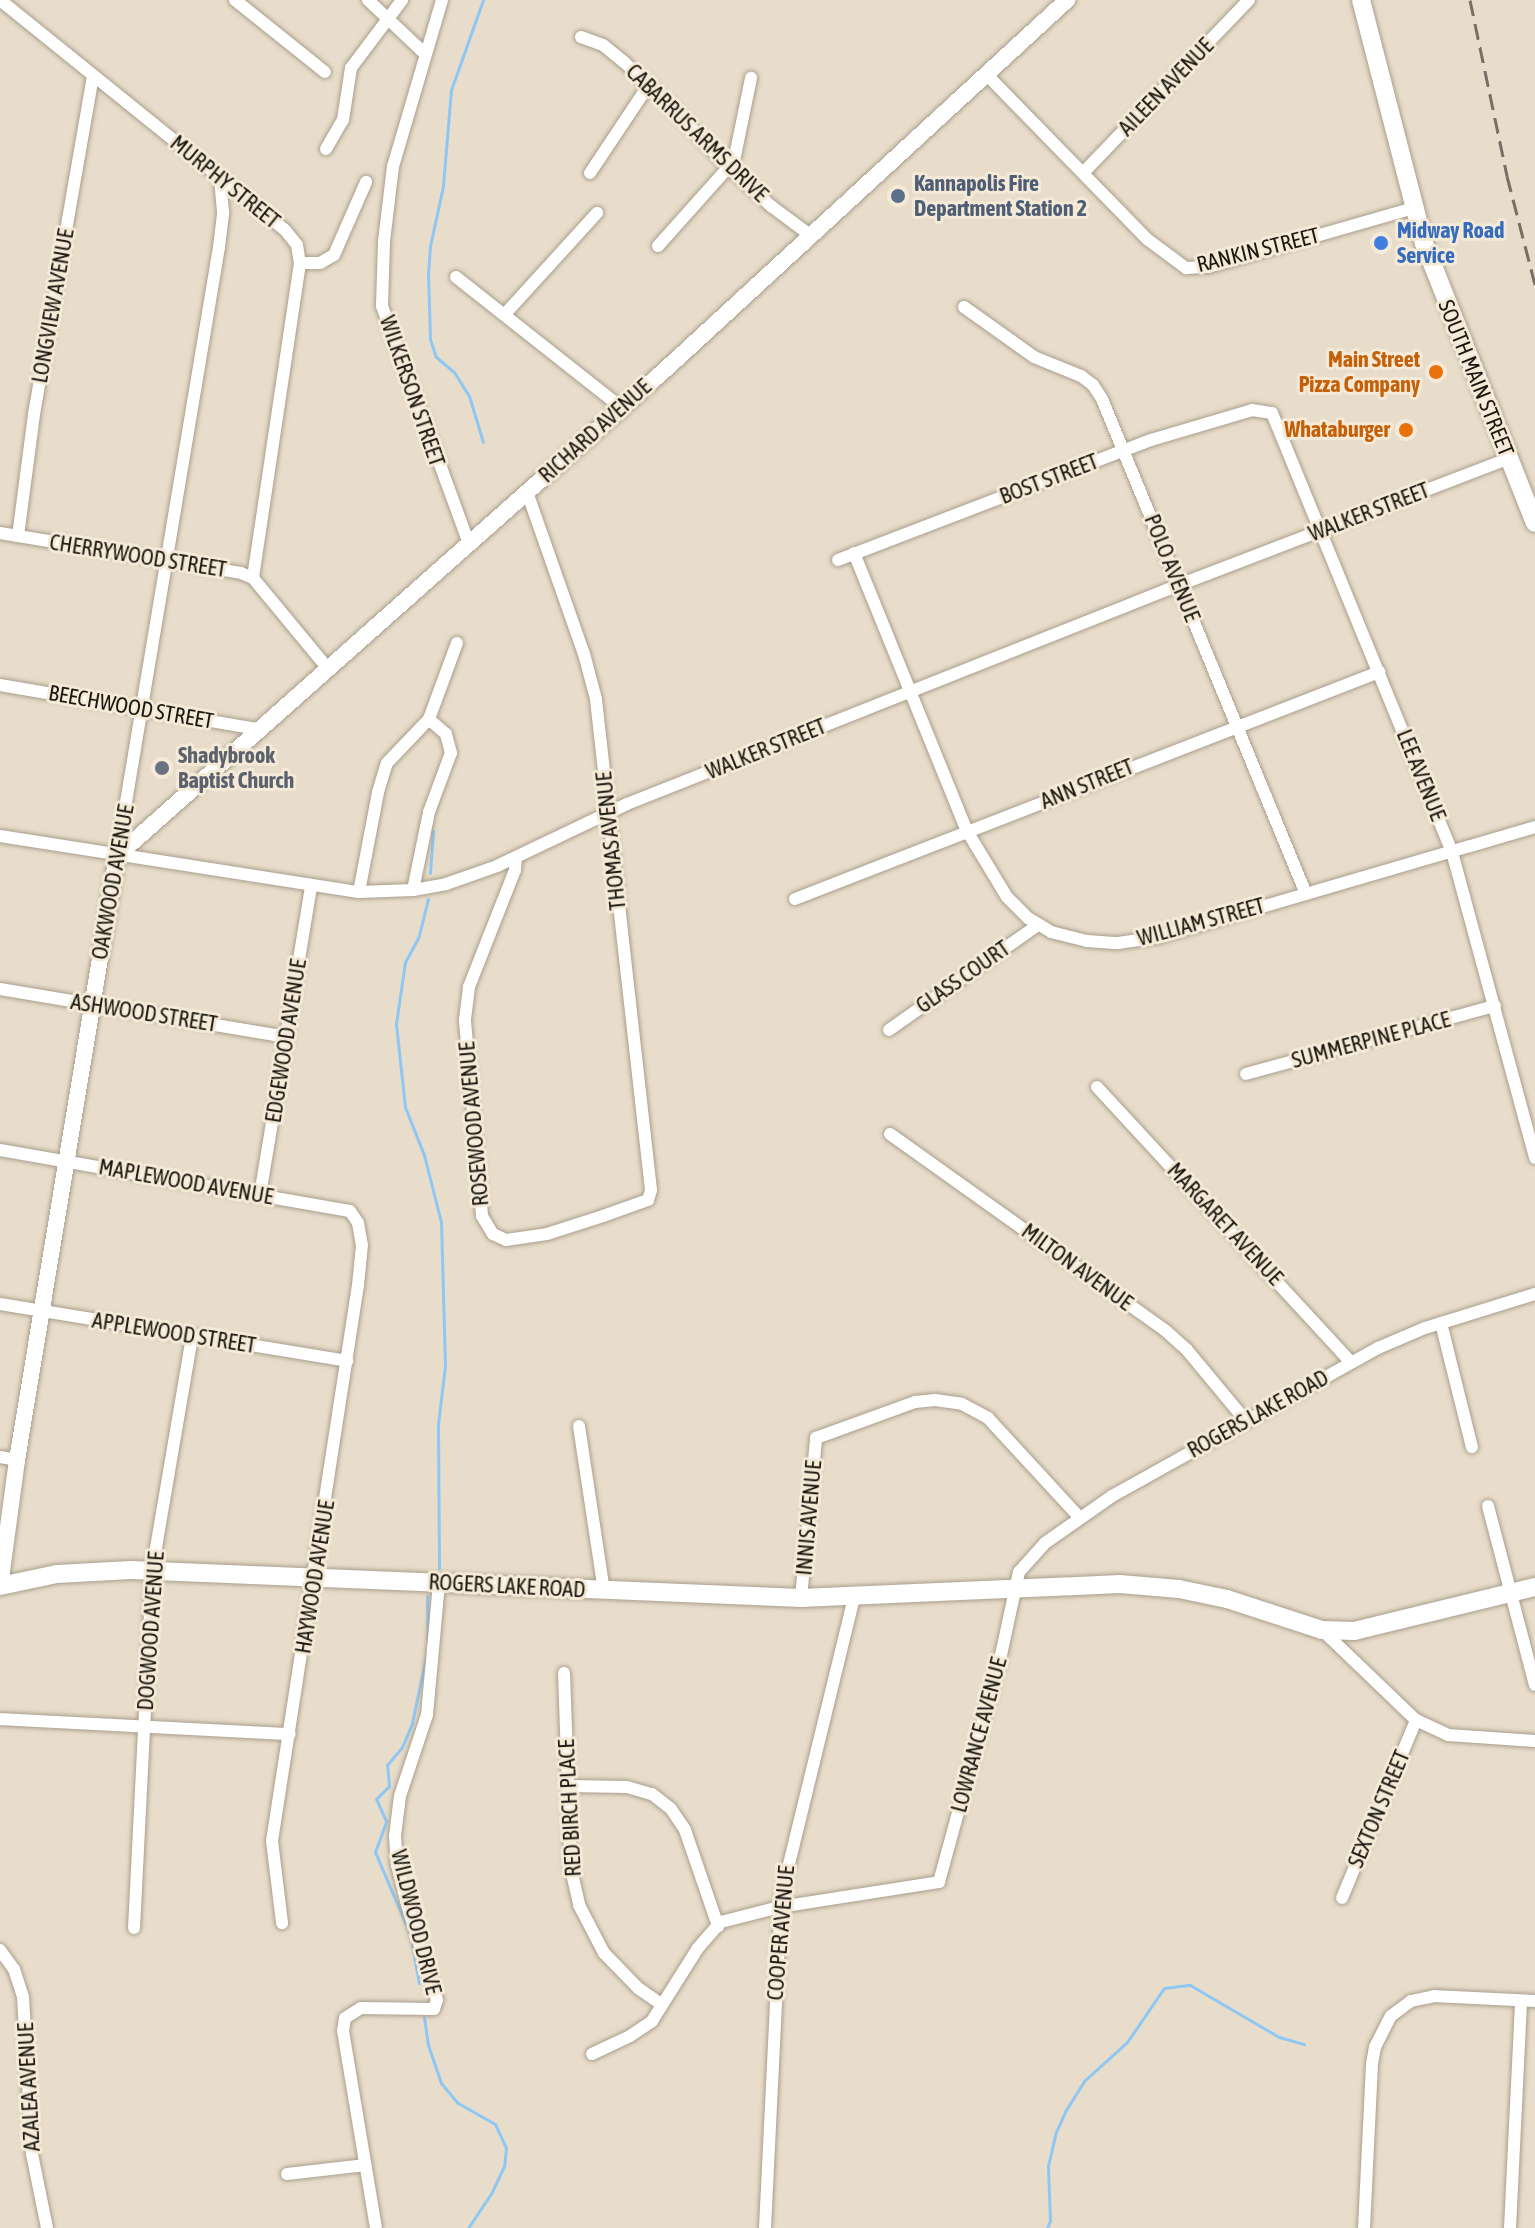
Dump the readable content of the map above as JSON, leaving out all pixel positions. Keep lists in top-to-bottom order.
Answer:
{
  "streets": {
    "main road": ["SOUTH MAIN STREET", "ROGERS LAKE ROAD"],
    "street": [
      "AILEEN AVENUE",
      "CABARRUS ARMS DRIVE",
      "MURPHY STREET",
      "RANKIN STREET",
      "LONGVIEW AVENUE",
      "WILKERSON STREET",
      "RICHARD AVENUE",
      "BOST STREET",
      "WALKER STREET",
      "CHERRYWOOD STREET",
      "POLO AVENUE",
      "BEECHWOOD STREET",
      "LEE AVENUE",
      "ANN STREET",
      "THOMAS AVENUE",
      "OAKWOOD AVENUE",
      "WILLIAM STREET",
      "GLASS COURT",
      "ASHWOOD STREET",
      "SUMMERPINE PLACE",
      "EDGEWOOD AVENUE",
      "ROSEWOOD AVENUE",
      "MAPLEWOOD AVENUE",
      "MARGARET AVENUE",
      "MILTON AVENUE",
      "APPLEWOOD STREET",
      "INNIS AVENUE",
      "HAYWOOD AVENUE",
      "DOGWOOD AVENUE",
      "LOWRANCE AVENUE",
      "RED BIRCH PLACE",
      "SEXTON STREET",
      "WILDWOOD DRIVE",
      "COOPER AVENUE",
      "AZALEA AVENUE"
    ]
  },
  "crossings": [
    ["AILEEN AVENUE", "RANKIN STREET"],
    ["CABARRUS ARMS DRIVE", "RICHARD AVENUE"],
    ["MURPHY STREET", "LONGVIEW AVENUE"],
    ["MURPHY STREET", "OAKWOOD AVENUE"],
    ["RANKIN STREET", "SOUTH MAIN STREET"],
    ["RANKIN STREET", "RICHARD AVENUE"],
    ["LONGVIEW AVENUE", "CHERRYWOOD STREET"],
    ["SOUTH MAIN STREET", "WALKER STREET"],
    ["WILKERSON STREET", "RICHARD AVENUE"],
    ["RICHARD AVENUE", "WALKER STREET"],
    ["RICHARD AVENUE", "CHERRYWOOD STREET"],
    ["RICHARD AVENUE", "BEECHWOOD STREET"],
    ["RICHARD AVENUE", "THOMAS AVENUE"],
    ["RICHARD AVENUE", "OAKWOOD AVENUE"],
    ["BOST STREET", "POLO AVENUE"],
    ["BOST STREET", "LEE AVENUE"],
    ["BOST STREET", "WILLIAM STREET"],
    ["WALKER STREET", "POLO AVENUE"],
    ["WALKER STREET", "LEE AVENUE"],
    ["WALKER STREET", "THOMAS AVENUE"],
    ["WALKER STREET", "OAKWOOD AVENUE"],
    ["WALKER STREET", "WILLIAM STREET"],
    ["WALKER STREET", "EDGEWOOD AVENUE"],
    ["WALKER STREET", "ROSEWOOD AVENUE"],
    ["CHERRYWOOD STREET", "OAKWOOD AVENUE"],
    ["POLO AVENUE", "ANN STREET"],
    ["POLO AVENUE", "WILLIAM STREET"],
    ["BEECHWOOD STREET", "OAKWOOD AVENUE"],
    ["LEE AVENUE", "ANN STREET"],
    ["LEE AVENUE", "WILLIAM STREET"],
    ["LEE AVENUE", "SUMMERPINE PLACE"],
    ["ANN STREET", "WILLIAM STREET"],
    ["THOMAS AVENUE", "ROSEWOOD AVENUE"],
    ["OAKWOOD AVENUE", "ASHWOOD STREET"],
    ["OAKWOOD AVENUE", "MAPLEWOOD AVENUE"],
    ["OAKWOOD AVENUE", "APPLEWOOD STREET"],
    ["OAKWOOD AVENUE", "ROGERS LAKE ROAD"],
    ["WILLIAM STREET", "GLASS COURT"],
    ["ASHWOOD STREET", "EDGEWOOD AVENUE"],
    ["EDGEWOOD AVENUE", "MAPLEWOOD AVENUE"],
    ["MAPLEWOOD AVENUE", "HAYWOOD AVENUE"],
    ["MARGARET AVENUE", "ROGERS LAKE ROAD"],
    ["MILTON AVENUE", "ROGERS LAKE ROAD"],
    ["APPLEWOOD STREET", "HAYWOOD AVENUE"],
    ["APPLEWOOD STREET", "DOGWOOD AVENUE"],
    ["ROGERS LAKE ROAD", "INNIS AVENUE"],
    ["ROGERS LAKE ROAD", "HAYWOOD AVENUE"],
    ["ROGERS LAKE ROAD", "DOGWOOD AVENUE"],
    ["ROGERS LAKE ROAD", "LOWRANCE AVENUE"],
    ["ROGERS LAKE ROAD", "WILDWOOD DRIVE"],
    ["ROGERS LAKE ROAD", "COOPER AVENUE"],
    ["LOWRANCE AVENUE", "COOPER AVENUE"]
  ],
  "places": [
    "Kannapolis Fire Department Station 2",
    "Midway Road Service",
    "Main Street Pizza Company",
    "Whataburger",
    "Shadybrook Baptist Church"
  ]
}
